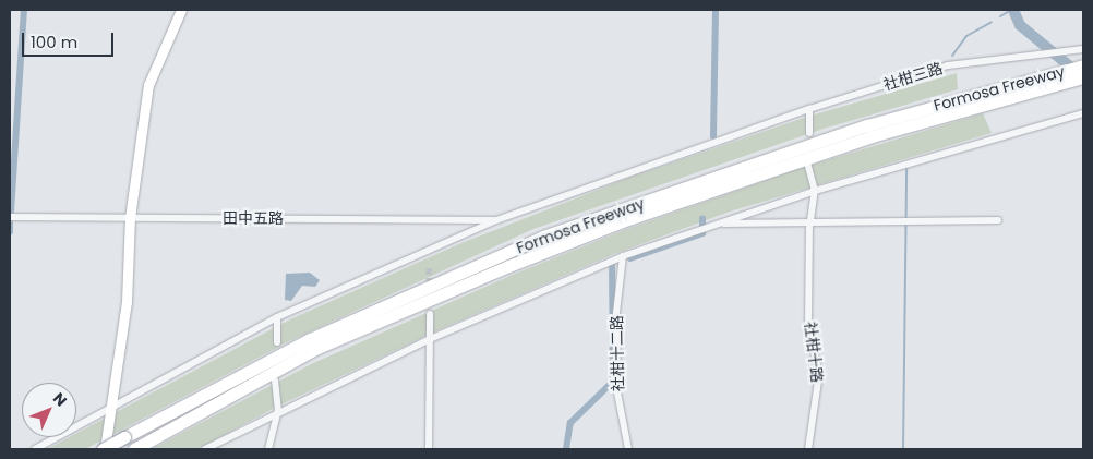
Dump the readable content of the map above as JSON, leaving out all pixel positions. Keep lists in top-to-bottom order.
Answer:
{
  "streets": {
    "highway": ["Formosa Freeway"],
    "street": [
      "社柑三路",
      "田中五路",
      "社柑十路",
      "社柑十二路"
    ]
  },
  "crossings": [
    ["社柑三路", "田中五路"]
  ],
  "scale_bar": "100 m",
  "north": "top right"
}
